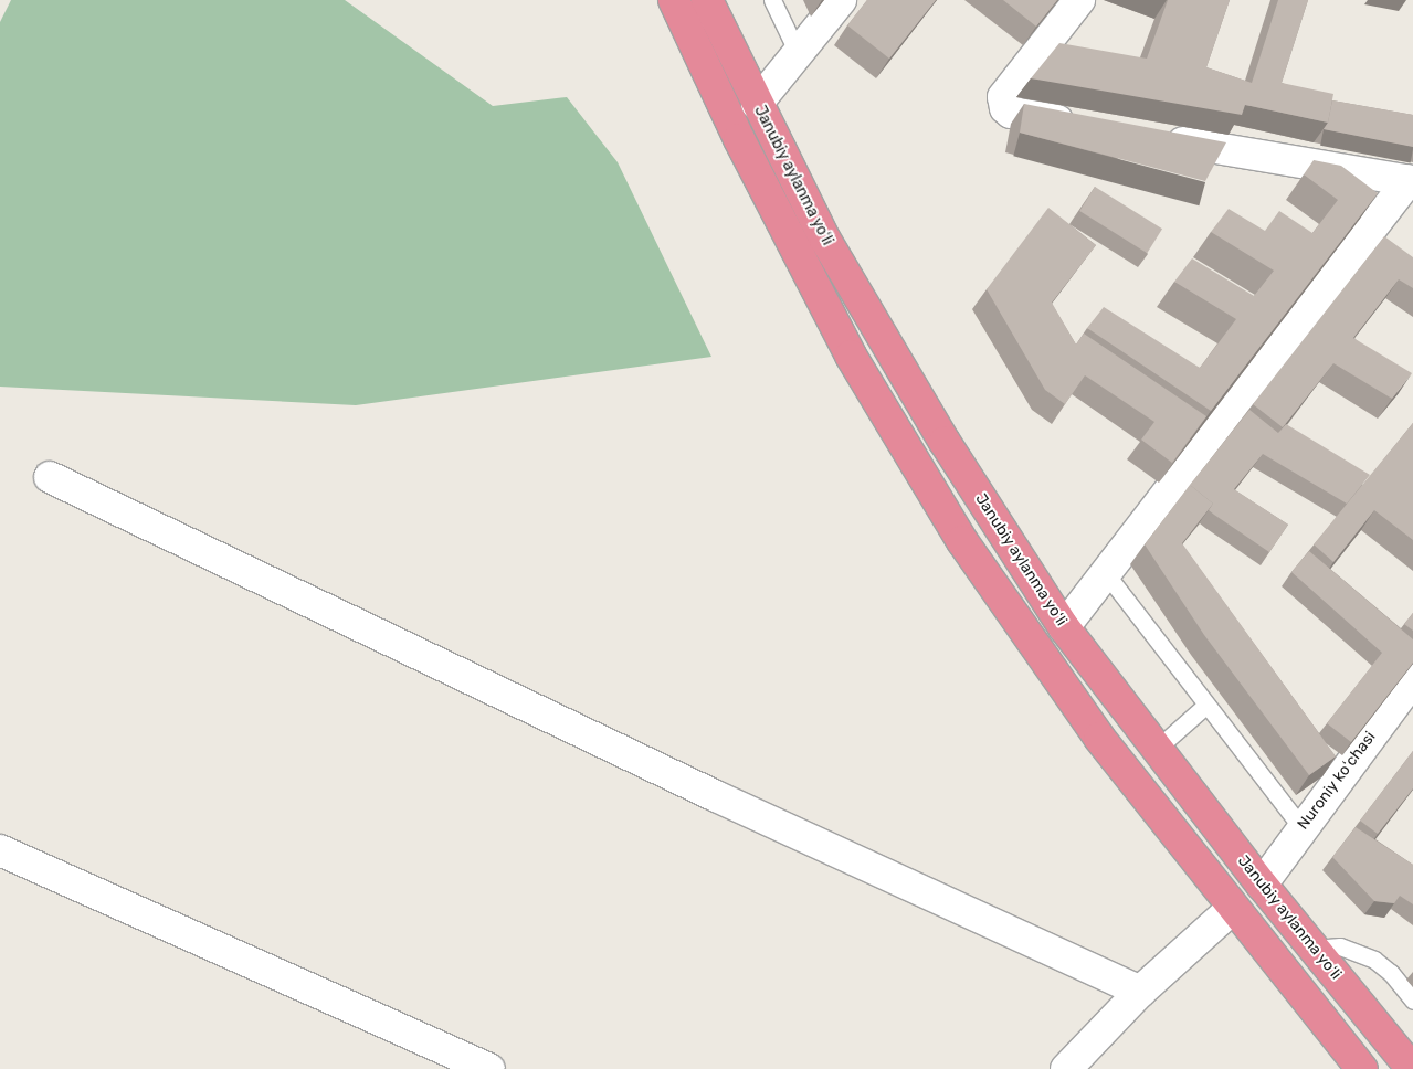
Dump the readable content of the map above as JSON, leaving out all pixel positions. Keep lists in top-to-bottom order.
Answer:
{
  "streets": {
    "highway": ["Janubiy aylanma yoʻli"],
    "street": ["Nuroniy koʻchasi"]
  },
  "crossings": [
    ["Janubiy aylanma yoʻli", "Nuroniy koʻchasi"]
  ]
}
